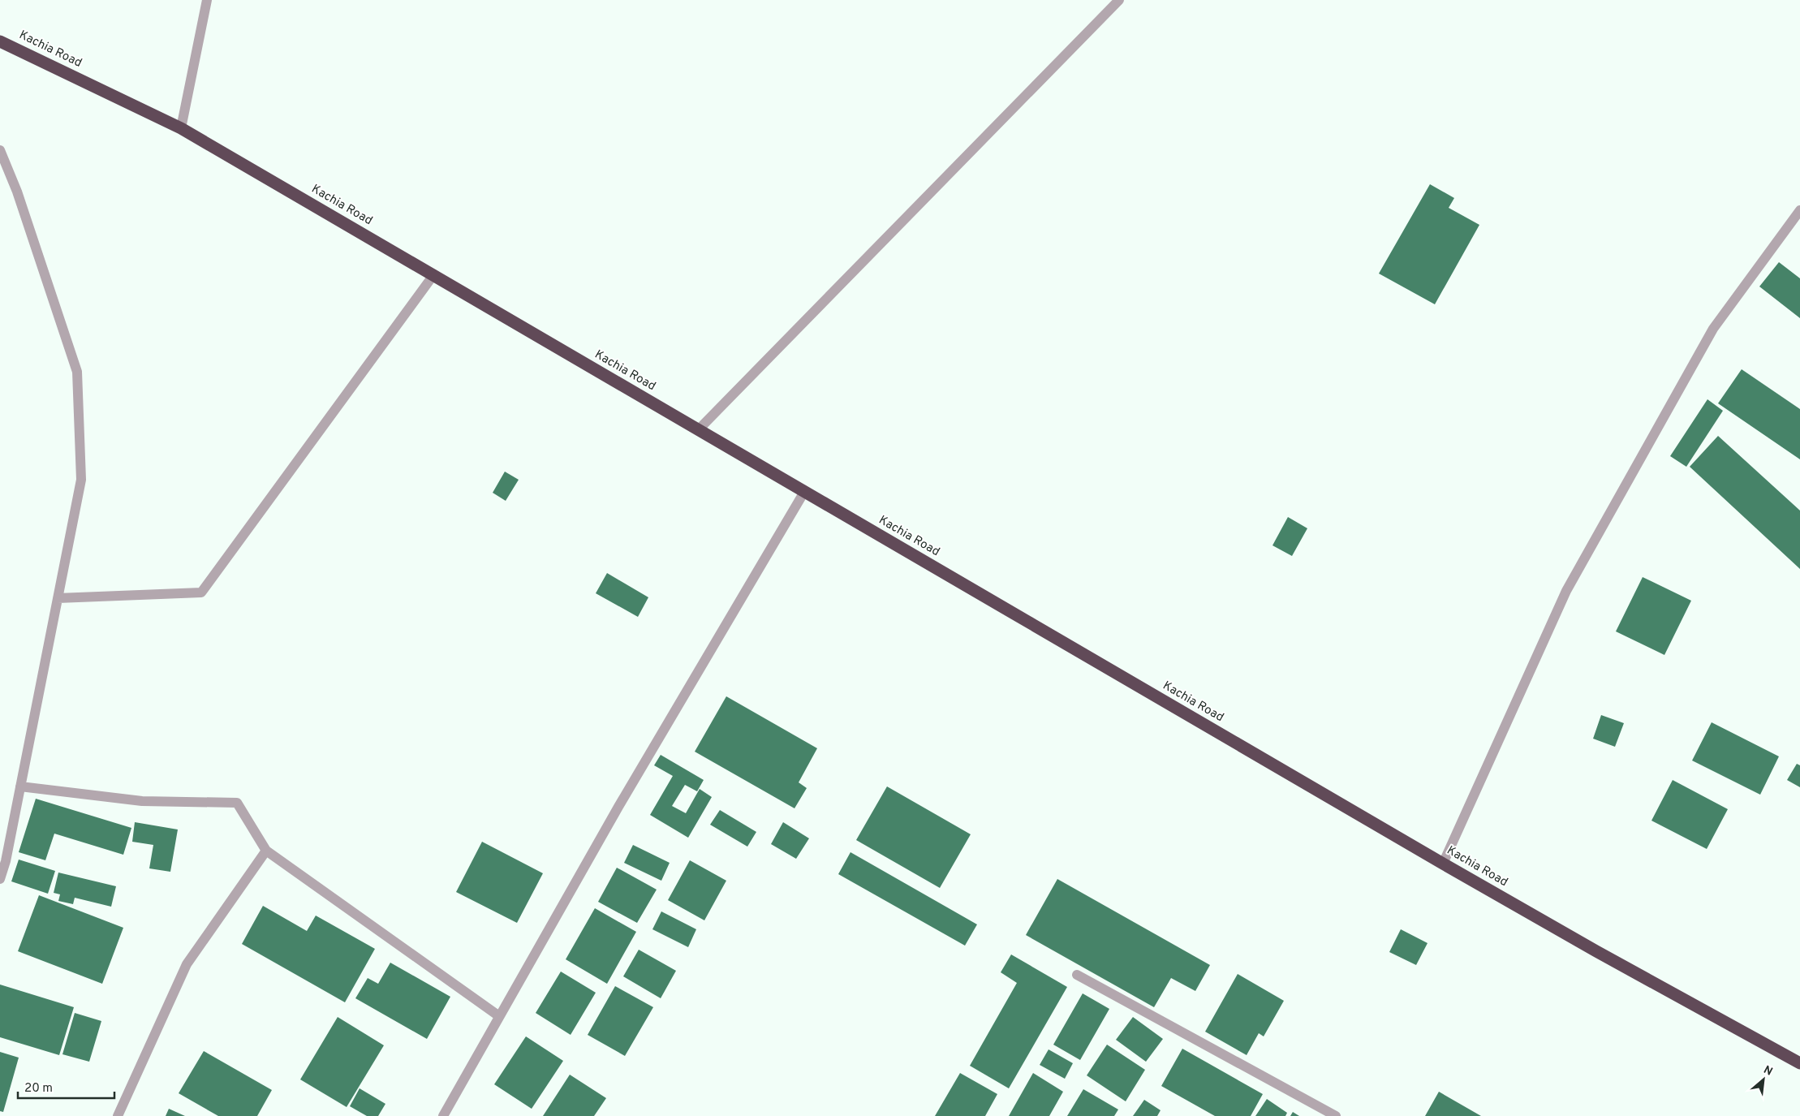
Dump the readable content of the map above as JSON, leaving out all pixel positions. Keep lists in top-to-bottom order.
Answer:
{
  "streets": {
    "highway": ["Kachia Road"]
  },
  "scale_bar": "20 m",
  "north": "top right"
}
